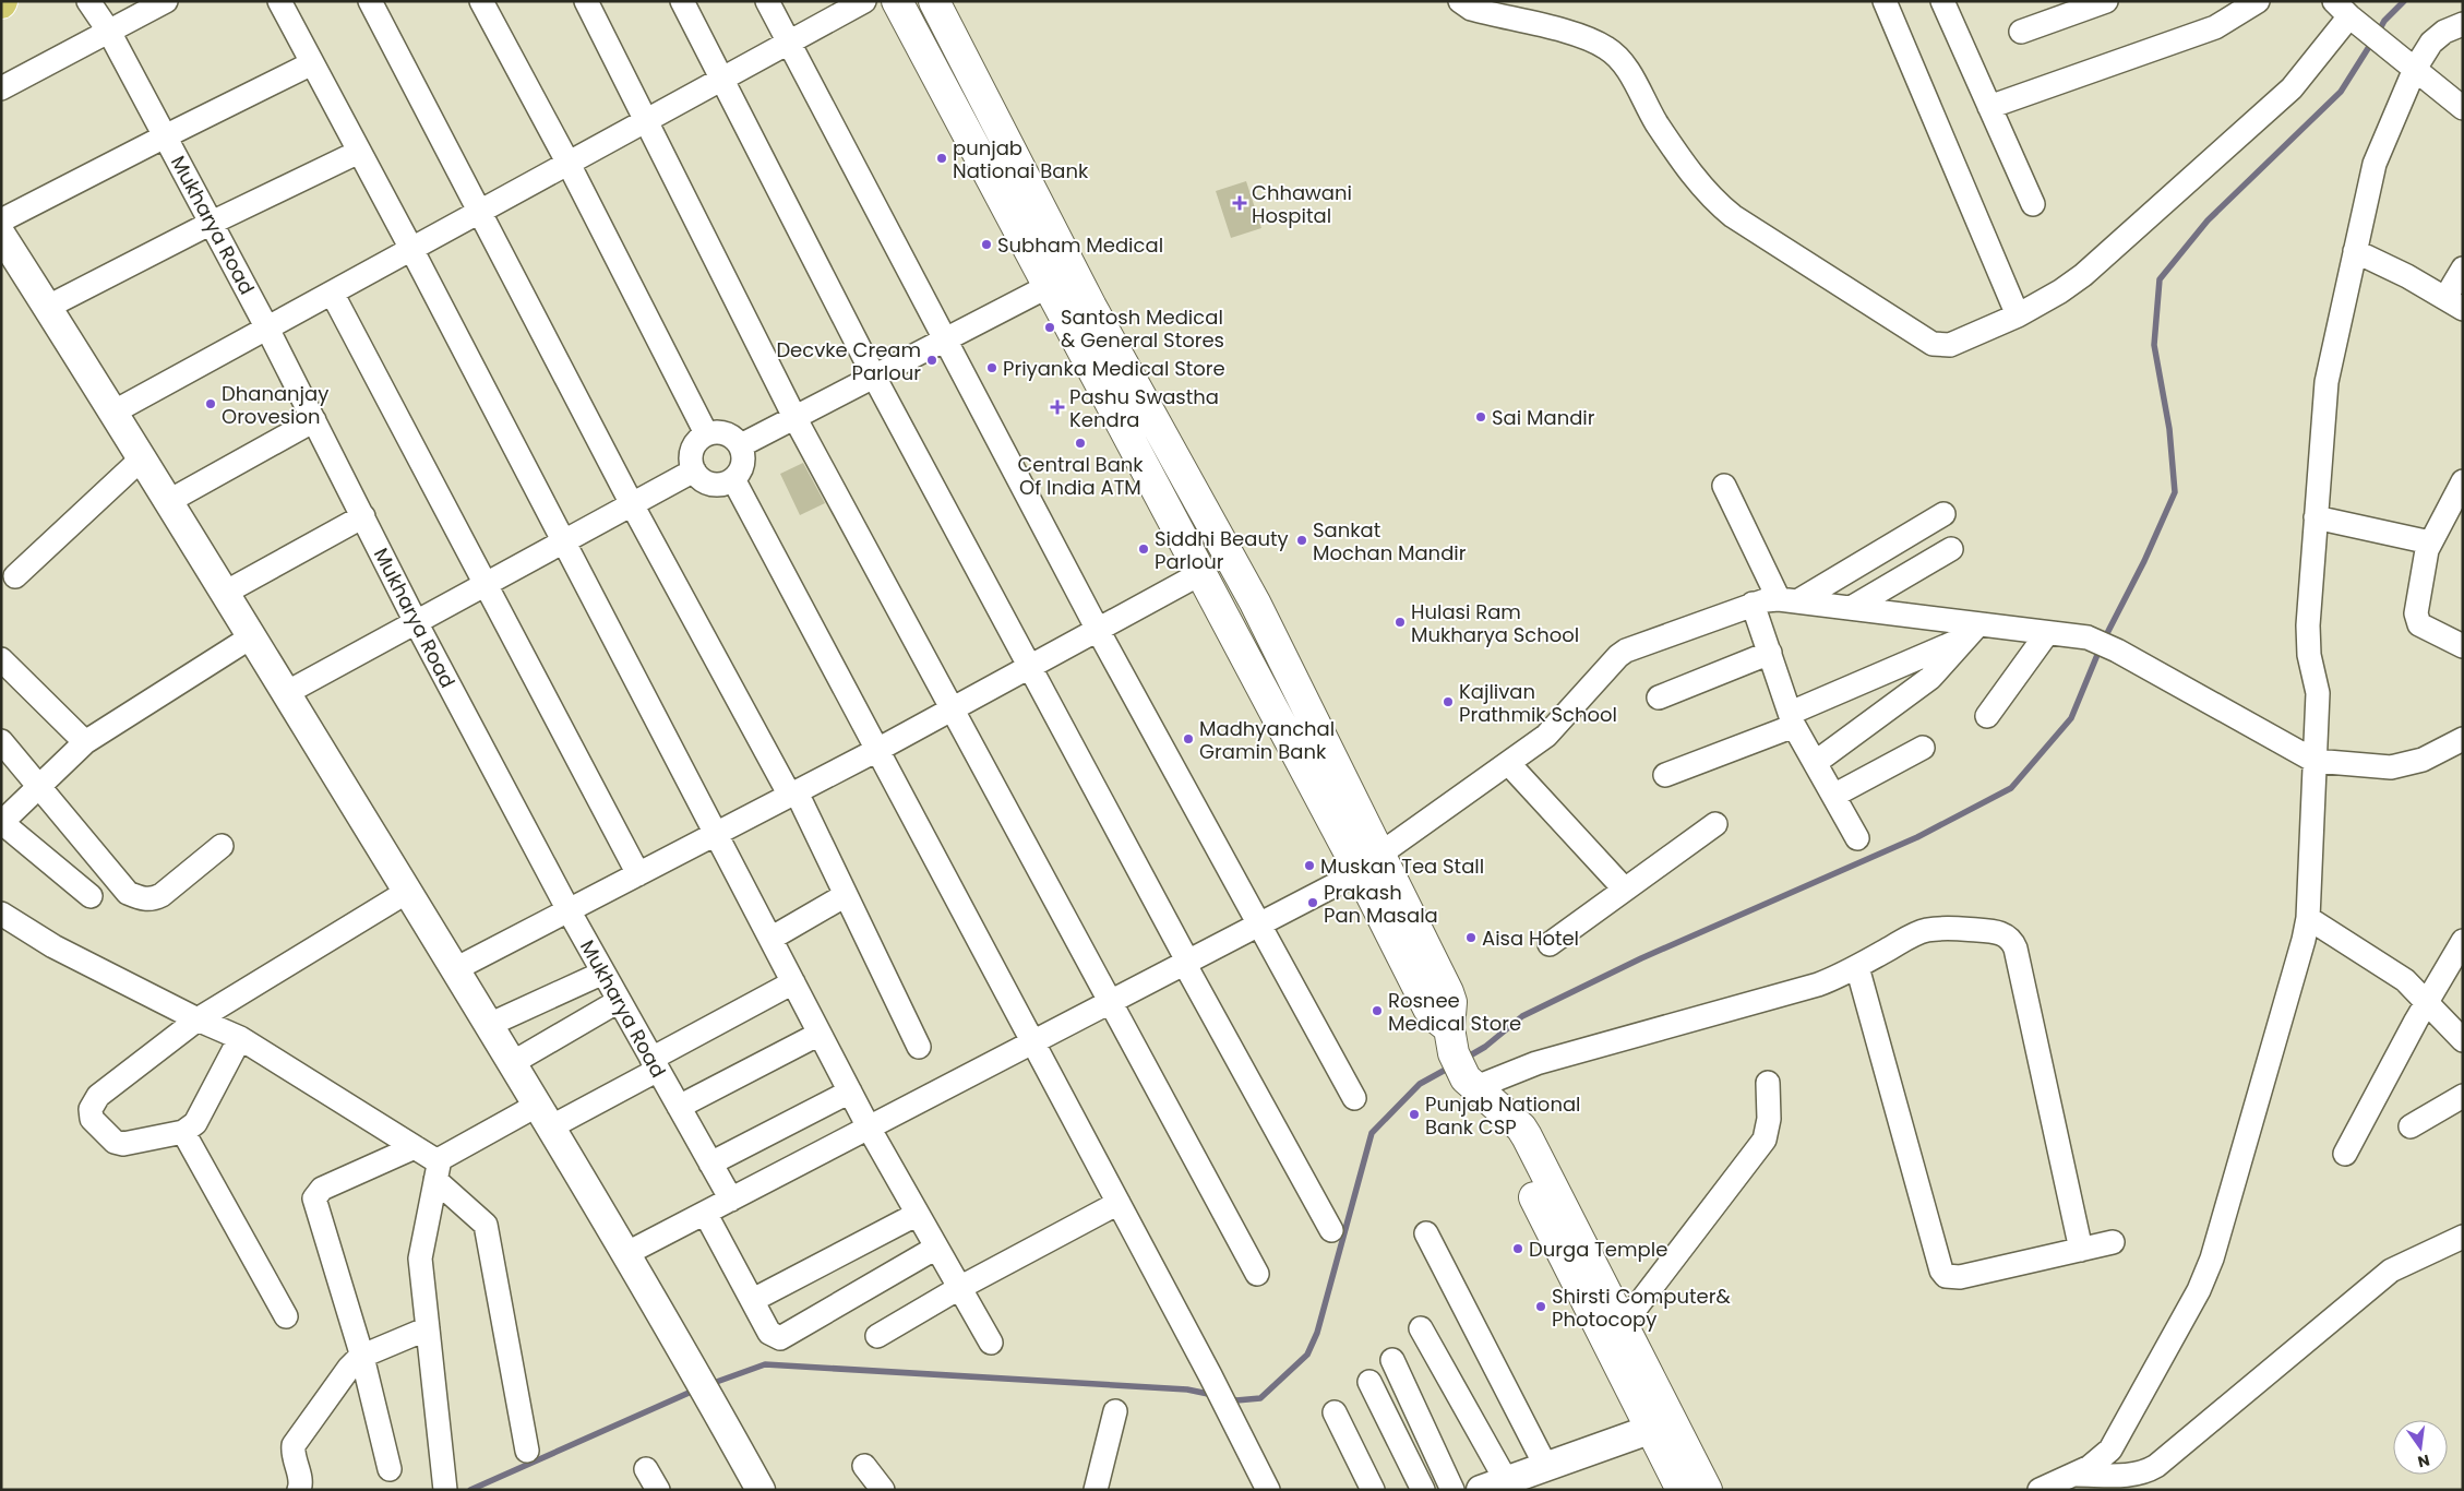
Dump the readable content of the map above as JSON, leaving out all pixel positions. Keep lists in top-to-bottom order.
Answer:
{
  "streets": {
    "street": ["Mukharya Road"]
  },
  "places": {
    "other": [
      "punjab Nationai Bank",
      "Subham Medical",
      "Santosh Medical & General Stores",
      "Decvke Cream Parlour",
      "Priyanka Medical Store",
      "Dhananjay Orovesion",
      "Sai Mandir",
      "Central Bank Of India ATM",
      "Sankat Mochan Mandir",
      "Siddhi Beauty Parlour",
      "Hulasi Ram Mukharya School",
      "Kajlivan Prathmik School",
      "Madhyanchal Gramin Bank",
      "Muskan Tea Stall",
      "Prakash Pan Masala",
      "Aisa Hotel",
      "Rosnee Medical Store",
      "Punjab National Bank CSP",
      "Durga Temple",
      "Shirsti Computer& Photocopy"
    ],
    "health": ["Chhawani Hospital", "Pashu Swastha Kendra"]
  },
  "north": "bottom"
}
